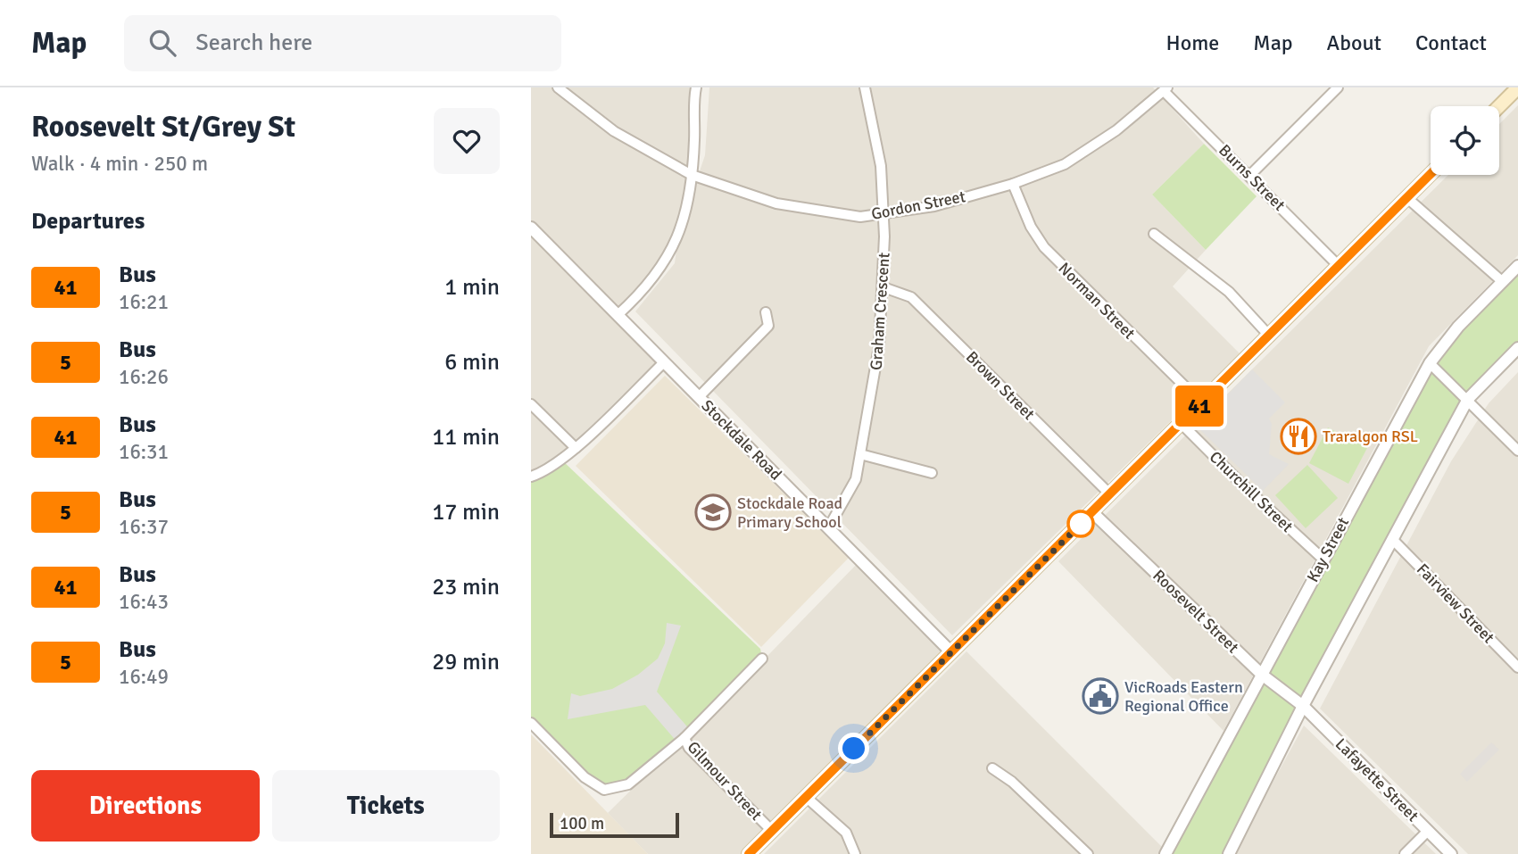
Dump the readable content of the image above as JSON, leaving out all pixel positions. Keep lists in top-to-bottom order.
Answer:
{
  "streets": {
    "street": [
      "Burns Street",
      "Gordon Street",
      "Norman Street",
      "Graham Crescent",
      "Brown Street",
      "Stockdale Road",
      "Churchill Street",
      "Kay Street",
      "Fairview Street",
      "Roosevelt Street",
      "Lafayette Street",
      "Gilmour Street"
    ]
  },
  "crossings": [
    ["Burns Street", "Gordon Street"],
    ["Gordon Street", "Norman Street"],
    ["Gordon Street", "Graham Crescent"],
    ["Graham Crescent", "Brown Street"],
    ["Graham Crescent", "Stockdale Road"],
    ["Churchill Street", "Kay Street"],
    ["Kay Street", "Roosevelt Street"],
    ["Roosevelt Street", "Lafayette Street"]
  ],
  "places": {
    "restaurant": ["Traralgon RSL"],
    "school or university": ["Stockdale Road Primary School"],
    "public building": ["VicRoads Eastern Regional Office"]
  },
  "lines": ["bus line 41"],
  "scale_bar": "100 m",
  "page": {
    "header": "Map",
    "search": "Search here",
    "nav": [
      "Home",
      "Map",
      "About",
      "Contact"
    ],
    "heading": [
      ["Roosevelt St/Grey St", "Walk · 4 min · 250 m"],
      "Departures"
    ],
    "on_map": "41",
    "list": [
      {
        "mark": "41",
        "name": "Bus",
        "note": "16:21",
        "value": "1 min"
      },
      {
        "mark": "5",
        "name": "Bus",
        "note": "16:26",
        "value": "6 min"
      },
      {
        "mark": "41",
        "name": "Bus",
        "note": "16:31",
        "value": "11 min"
      },
      {
        "mark": "5",
        "name": "Bus",
        "note": "16:37",
        "value": "17 min"
      },
      {
        "mark": "41",
        "name": "Bus",
        "note": "16:43",
        "value": "23 min"
      },
      {
        "mark": "5",
        "name": "Bus",
        "note": "16:49",
        "value": "29 min"
      }
    ],
    "buttons": ["Directions", "Tickets"],
    "scale": "100 m"
  }
}
